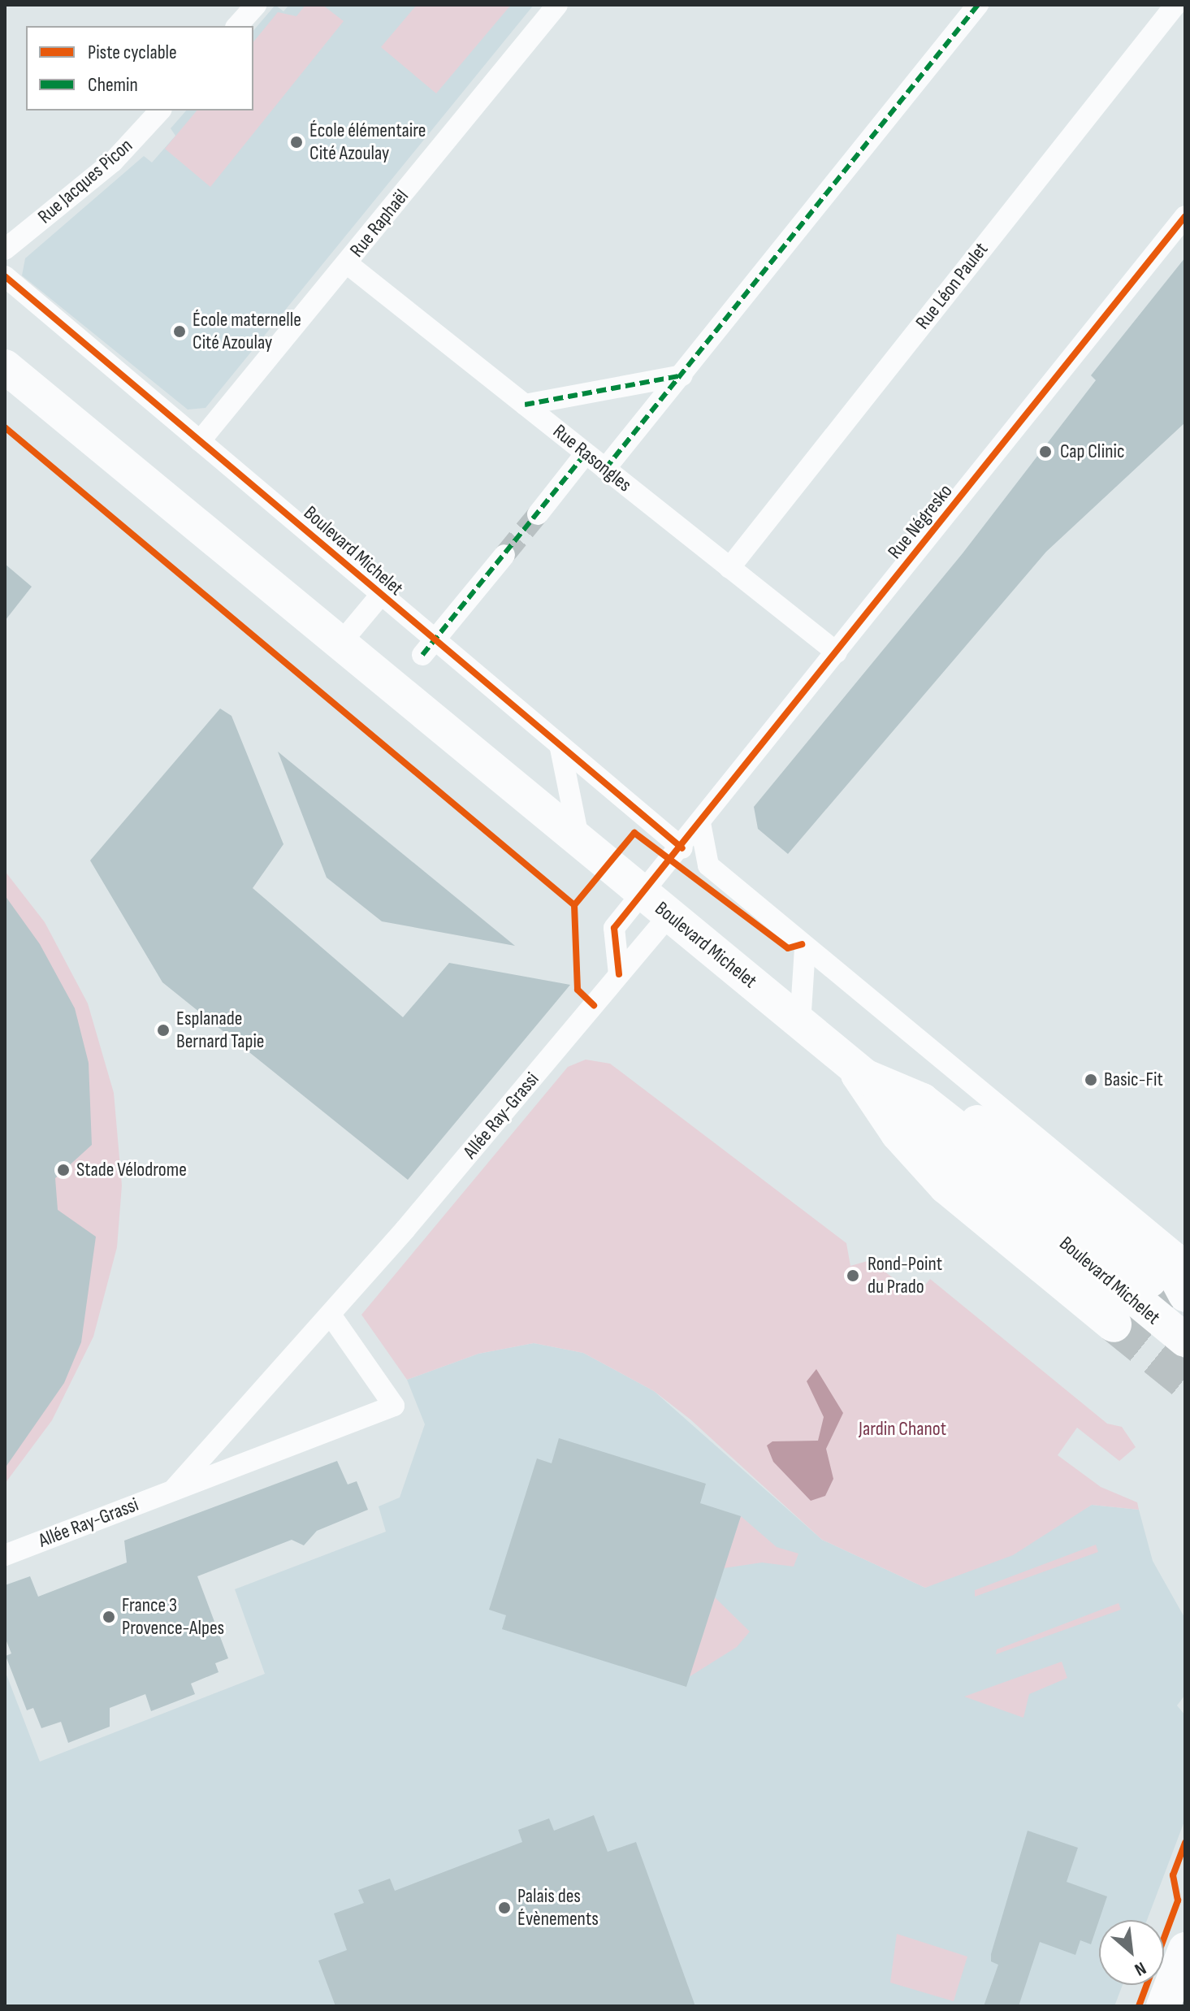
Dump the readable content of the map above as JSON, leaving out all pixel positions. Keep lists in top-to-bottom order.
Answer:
{
  "streets": {
    "main road": ["Boulevard Michelet"],
    "street": [
      "Rue Jacques Picon",
      "Rue Raphaël",
      "Rue Léon Paulet",
      "Rue Rasongles",
      "Rue Négresko",
      "Allée Ray-Grassi"
    ]
  },
  "crossings": [
    ["Rue Raphaël", "Rue Rasongles"],
    ["Rue Raphaël", "Boulevard Michelet"],
    ["Rue Léon Paulet", "Rue Rasongles"],
    ["Rue Rasongles", "Rue Négresko"],
    ["Rue Négresko", "Boulevard Michelet"],
    ["Rue Négresko", "Allée Ray-Grassi"],
    ["Boulevard Michelet", "Allée Ray-Grassi"]
  ],
  "parks": ["Jardin Chanot"],
  "places": [
    "École élémentaire Cité Azoulay",
    "École maternelle Cité Azoulay",
    "Cap Clinic",
    "Esplanade Bernard Tapie",
    "Basic-Fit",
    "Stade Vélodrome",
    "Rond-Point du Prado",
    "France 3 Provence-Alpes",
    "Palais des Évènements"
  ],
  "legend": ["Piste cyclable", "Chemin"],
  "north": "bottom right"
}
